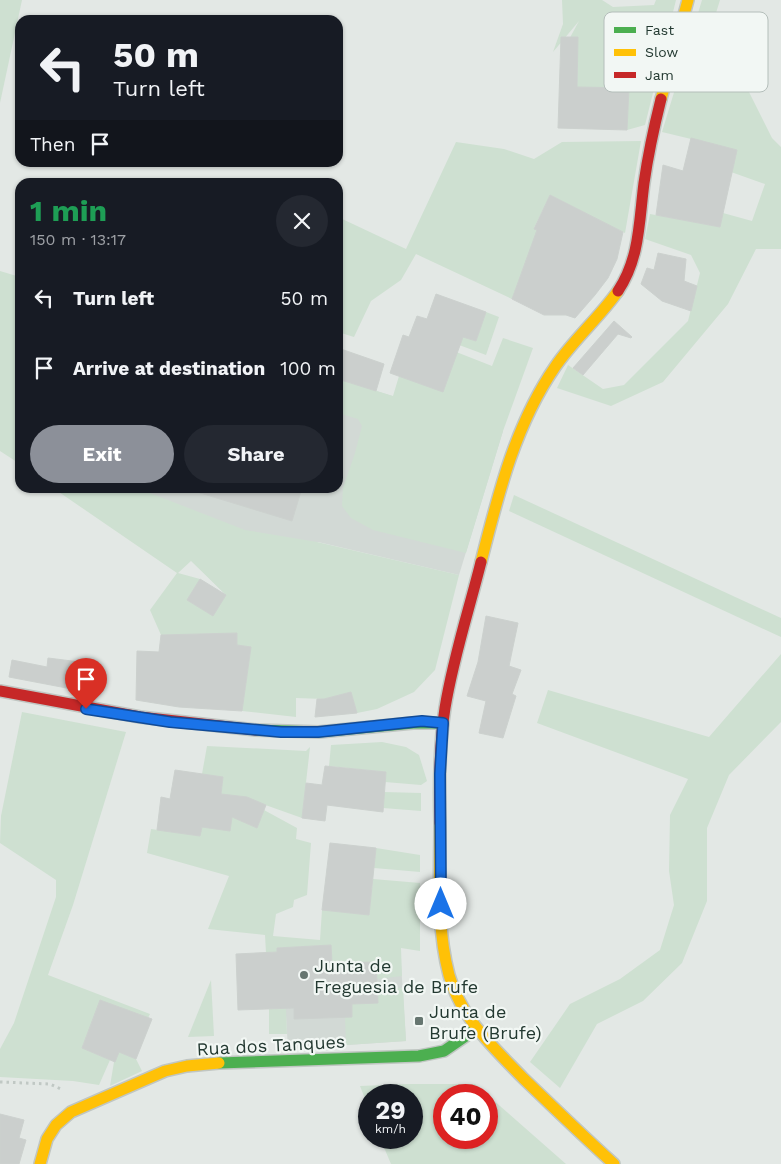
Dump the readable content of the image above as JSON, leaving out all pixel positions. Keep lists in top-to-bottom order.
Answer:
{
  "streets": {
    "street": ["Rua dos Tanques"]
  },
  "places": {
    "other": ["Junta de Freguesia de Brufe"],
    "transit": ["Junta de Brufe (Brufe)"]
  },
  "legend": ["Fast", "Slow", "Jam"],
  "page": {
    "turn": ["50 m", "Turn left"],
    "then": "Then",
    "heading": ["1 min", "150 m · 13:17"],
    "list": [
      {
        "name": "Turn left",
        "value": "50 m"
      },
      {
        "name": "Arrive at destination",
        "value": "100 m"
      }
    ],
    "buttons": ["Exit", "Share"],
    "speed": "29 km/h",
    "limit": "40"
  }
}
